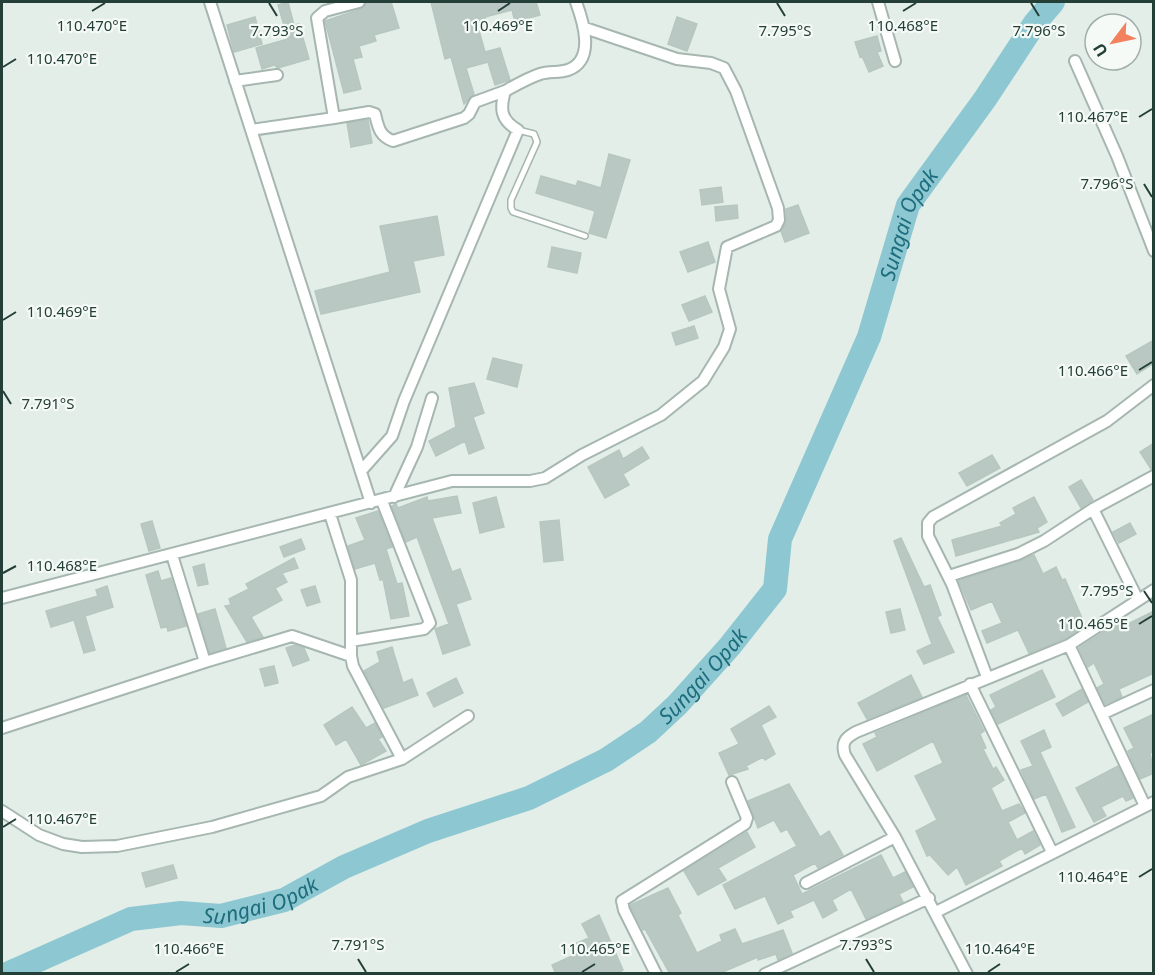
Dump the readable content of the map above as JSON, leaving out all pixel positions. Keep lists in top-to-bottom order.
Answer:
{
  "water": ["Sungai Opak"],
  "north": "bottom left",
  "coordinates": [
    "110.469°E",
    "110.468°E",
    "110.470°E",
    "7.796°S",
    "7.793°S",
    "7.795°S",
    "110.467°E",
    "110.466°E",
    "7.791°S",
    "110.465°E",
    "110.464°E"
  ]
}
